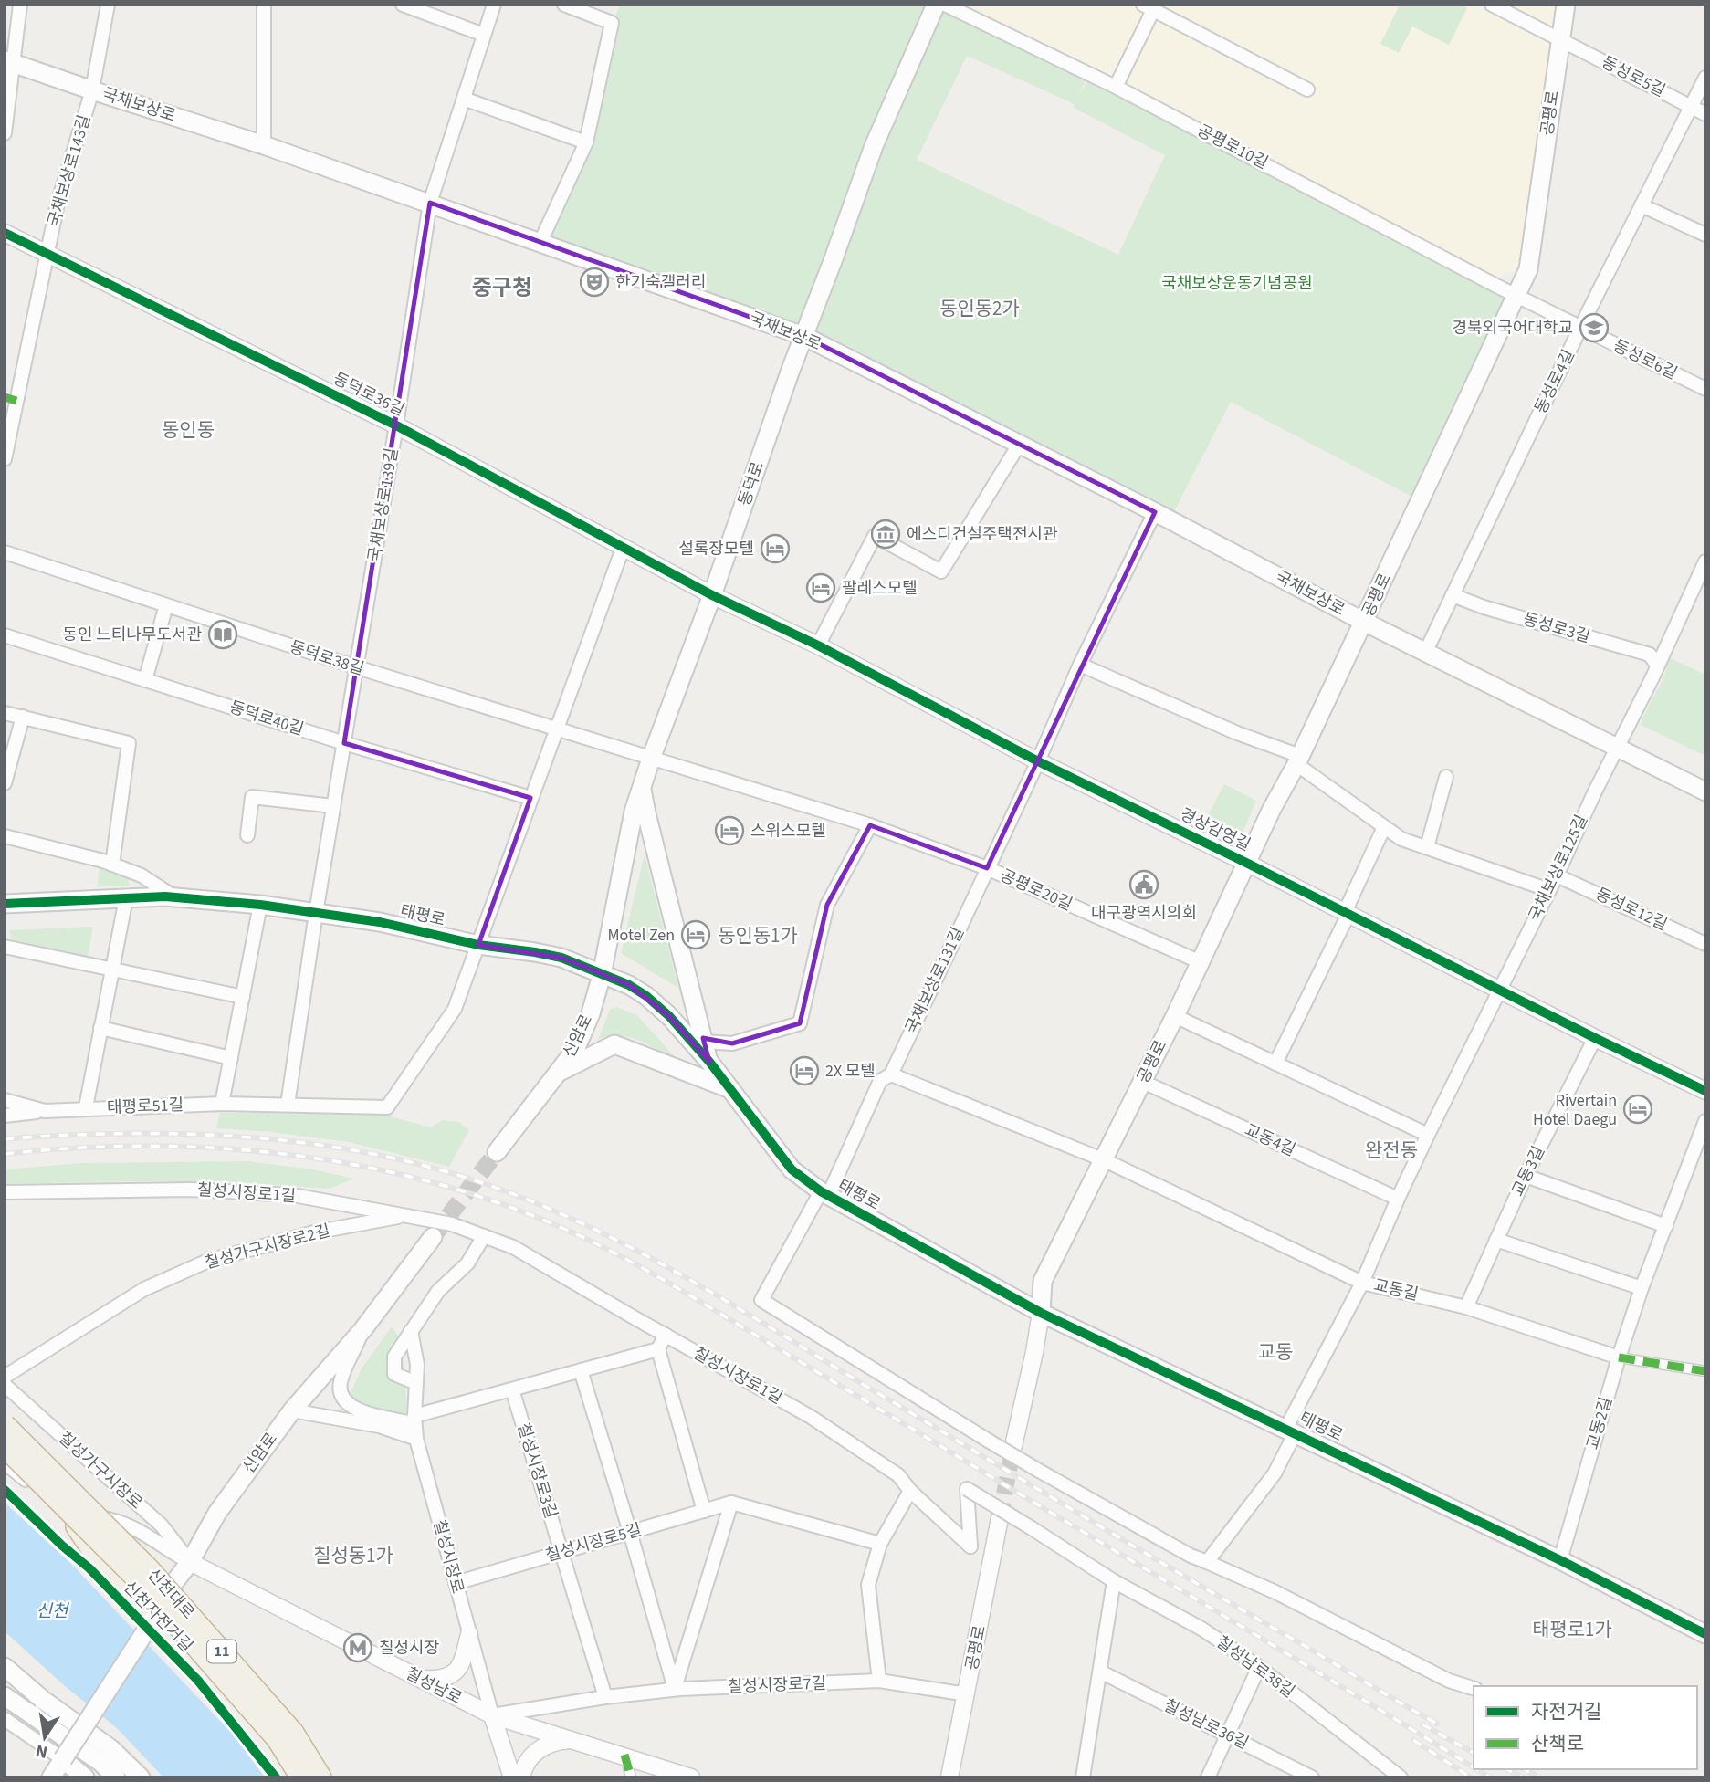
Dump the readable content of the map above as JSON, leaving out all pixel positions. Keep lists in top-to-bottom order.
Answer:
{
  "streets": {
    "highway": ["신천대로", "11"],
    "main road": [
      "국채보상로",
      "공평로",
      "동덕로",
      "태평로",
      "신암로"
    ],
    "street": [
      "동성로5길",
      "공평로10길",
      "국채보상로143길",
      "동성로6길",
      "동성로4길",
      "동덕로36길",
      "국채보상로139길",
      "동성로3길",
      "동덕로38길",
      "동덕로40길",
      "경상감영길",
      "국채보상로125길",
      "공평로20길",
      "동성로12길",
      "국채보상로131길",
      "태평로51길",
      "교동4길",
      "교동3길",
      "칠성시장로1길",
      "칠성가구시장로2길",
      "교동길",
      "교동2길",
      "칠성가구시장로",
      "칠성시장로3길",
      "칠성시장로5길",
      "칠성시장로",
      "칠성남로38길",
      "칠성시장로7길",
      "칠성남로",
      "칠성남로36길"
    ],
    "cycle path": ["신천자전거길"]
  },
  "crossings": [
    ["동성로5길", "공평로"],
    ["동성로5길", "동성로4길"],
    ["국채보상로", "공평로"],
    ["국채보상로", "국채보상로143길"],
    ["국채보상로", "동성로4길"],
    ["국채보상로", "동덕로"],
    ["국채보상로", "국채보상로139길"],
    ["국채보상로", "국채보상로125길"],
    ["국채보상로", "국채보상로131길"],
    ["공평로", "공평로10길"],
    ["공평로", "동성로6길"],
    ["공평로", "경상감영길"],
    ["공평로", "공평로20길"],
    ["공평로", "태평로"],
    ["공평로", "교동4길"],
    ["공평로", "교동길"],
    ["공평로", "칠성시장로7길"],
    ["공평로10길", "동성로6길"],
    ["국채보상로143길", "동덕로36길"],
    ["동성로6길", "동성로4길"],
    ["동성로4길", "동성로3길"],
    ["동덕로36길", "동덕로"],
    ["동덕로36길", "국채보상로139길"],
    ["동덕로36길", "경상감영길"],
    ["동덕로", "동덕로38길"],
    ["동덕로", "경상감영길"],
    ["동덕로", "공평로20길"],
    ["동덕로", "태평로"],
    ["동덕로", "신암로"],
    ["국채보상로139길", "동덕로38길"],
    ["국채보상로139길", "동덕로40길"],
    ["국채보상로139길", "태평로"],
    ["동덕로38길", "공평로20길"],
    ["경상감영길", "국채보상로125길"],
    ["경상감영길", "국채보상로131길"],
    ["경상감영길", "교동3길"],
    ["국채보상로125길", "동성로12길"],
    ["공평로20길", "국채보상로131길"],
    ["태평로", "국채보상로131길"],
    ["태평로", "신암로"],
    ["태평로", "태평로51길"],
    ["태평로", "교동2길"],
    ["신암로", "칠성가구시장로"],
    ["신암로", "칠성시장로"],
    ["신암로", "칠성남로"],
    ["교동3길", "교동길"],
    ["칠성시장로1길", "칠성가구시장로2길"],
    ["칠성시장로1길", "칠성남로38길"],
    ["교동길", "교동2길"],
    ["칠성가구시장로", "칠성남로"],
    ["칠성시장로3길", "칠성시장로5길"],
    ["칠성시장로5길", "칠성시장로"],
    ["칠성시장로", "칠성시장로7길"],
    ["칠성시장로", "칠성남로"],
    ["칠성시장로7길", "칠성남로"]
  ],
  "districts": [
    "중구청",
    "동인동2가",
    "동인동",
    "동인동1가",
    "완전동",
    "교동",
    "칠성동1가",
    "태평로1가"
  ],
  "water": ["신천"],
  "parks": ["국채보상운동기념공원"],
  "places": {
    "theatre": ["한기숙갤러리"],
    "school or university": ["경북외국어대학교"],
    "museum": ["에스디건설주택전시관"],
    "hotel": [
      "설록장모텔",
      "팔레스모텔",
      "스위스모텔",
      "Motel Zen",
      "2X 모텔",
      "Rivertain Hotel Daegu"
    ],
    "library": ["동인 느티나무도서관"],
    "public building": ["대구광역시의회"],
    "metro station": ["칠성시장"]
  },
  "legend": ["자전거길", "산책로"],
  "north": "bottom"
}
